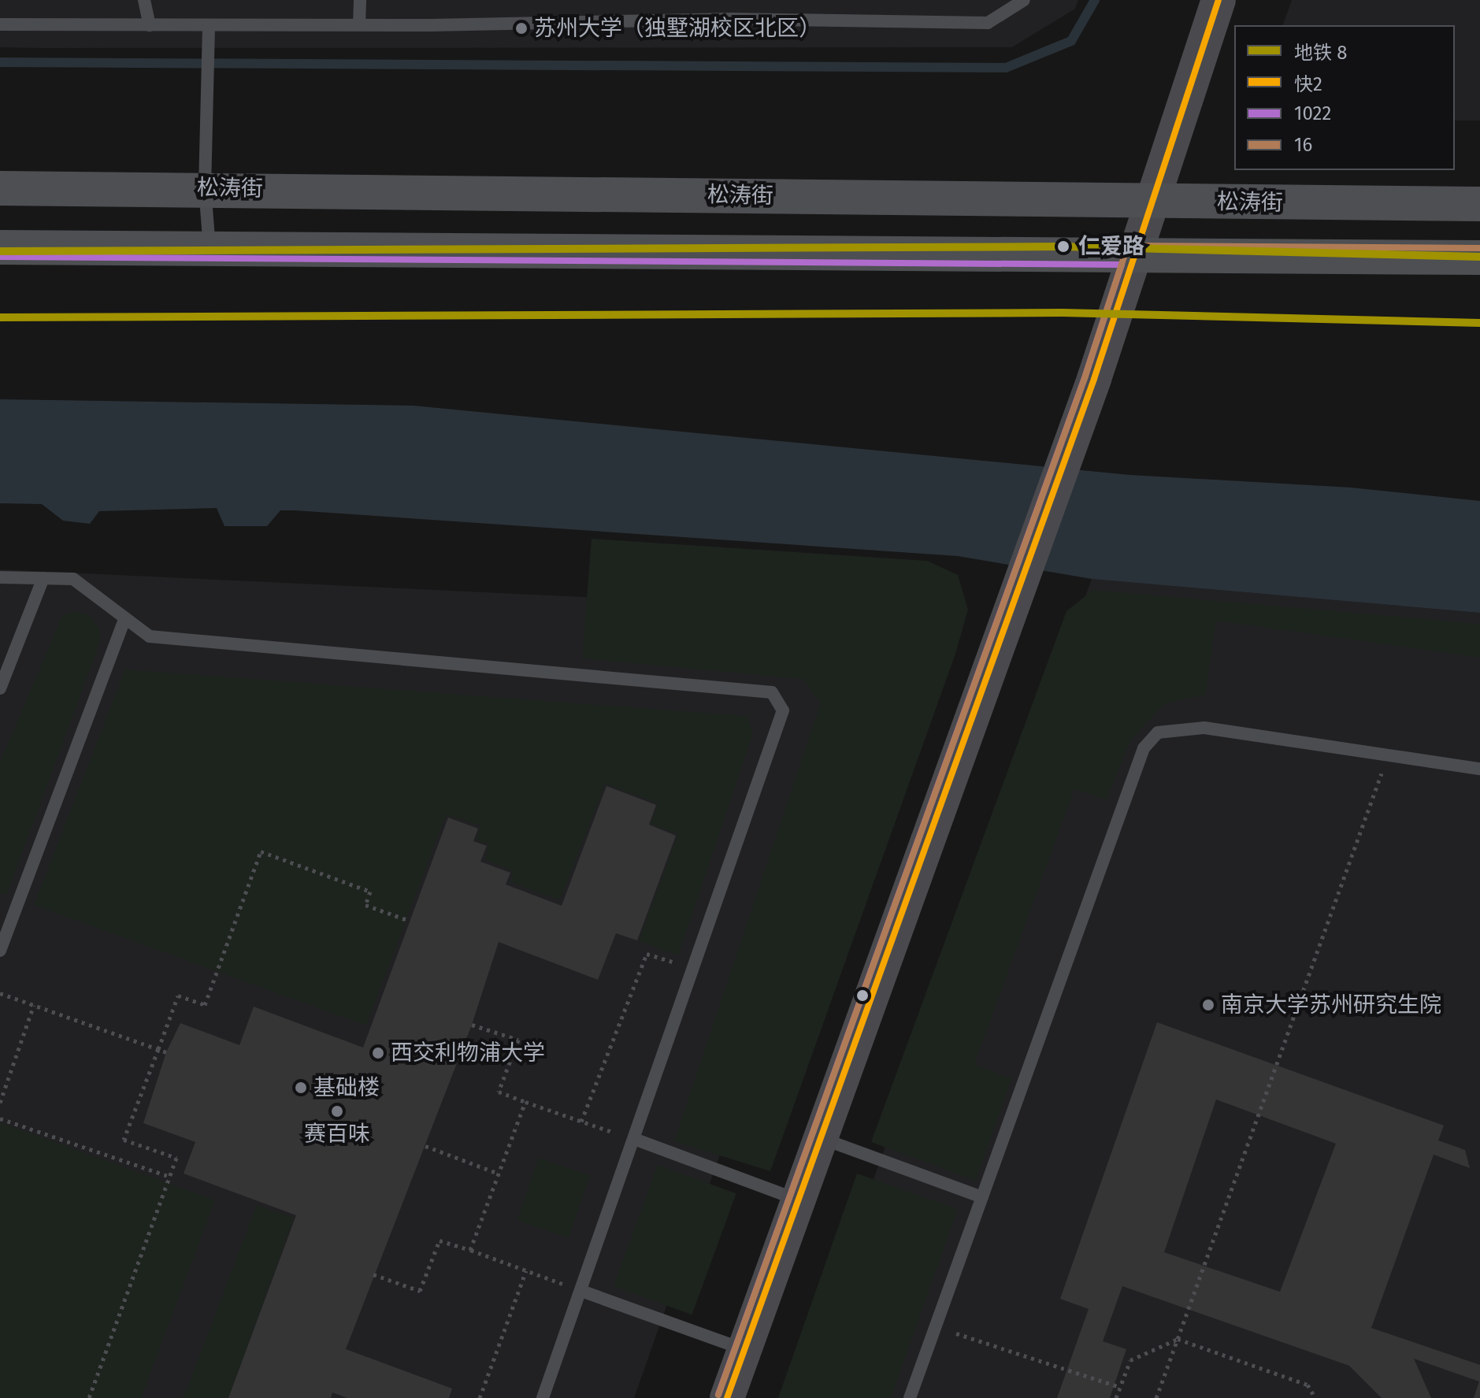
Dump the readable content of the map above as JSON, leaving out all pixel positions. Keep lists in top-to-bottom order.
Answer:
{
  "streets": {
    "main road": ["松涛街"]
  },
  "places": [
    "苏州大学（独墅湖校区北区）",
    "仁爱路",
    "南京大学苏州研究生院",
    "西交利物浦大学",
    "基础楼",
    "赛百味"
  ],
  "lines": [
    "transit line 快2",
    "transit line 16",
    "metro line 8",
    "transit line 1022"
  ],
  "legend": [
    "地铁 8",
    "快2",
    "1022",
    "16"
  ]
}
